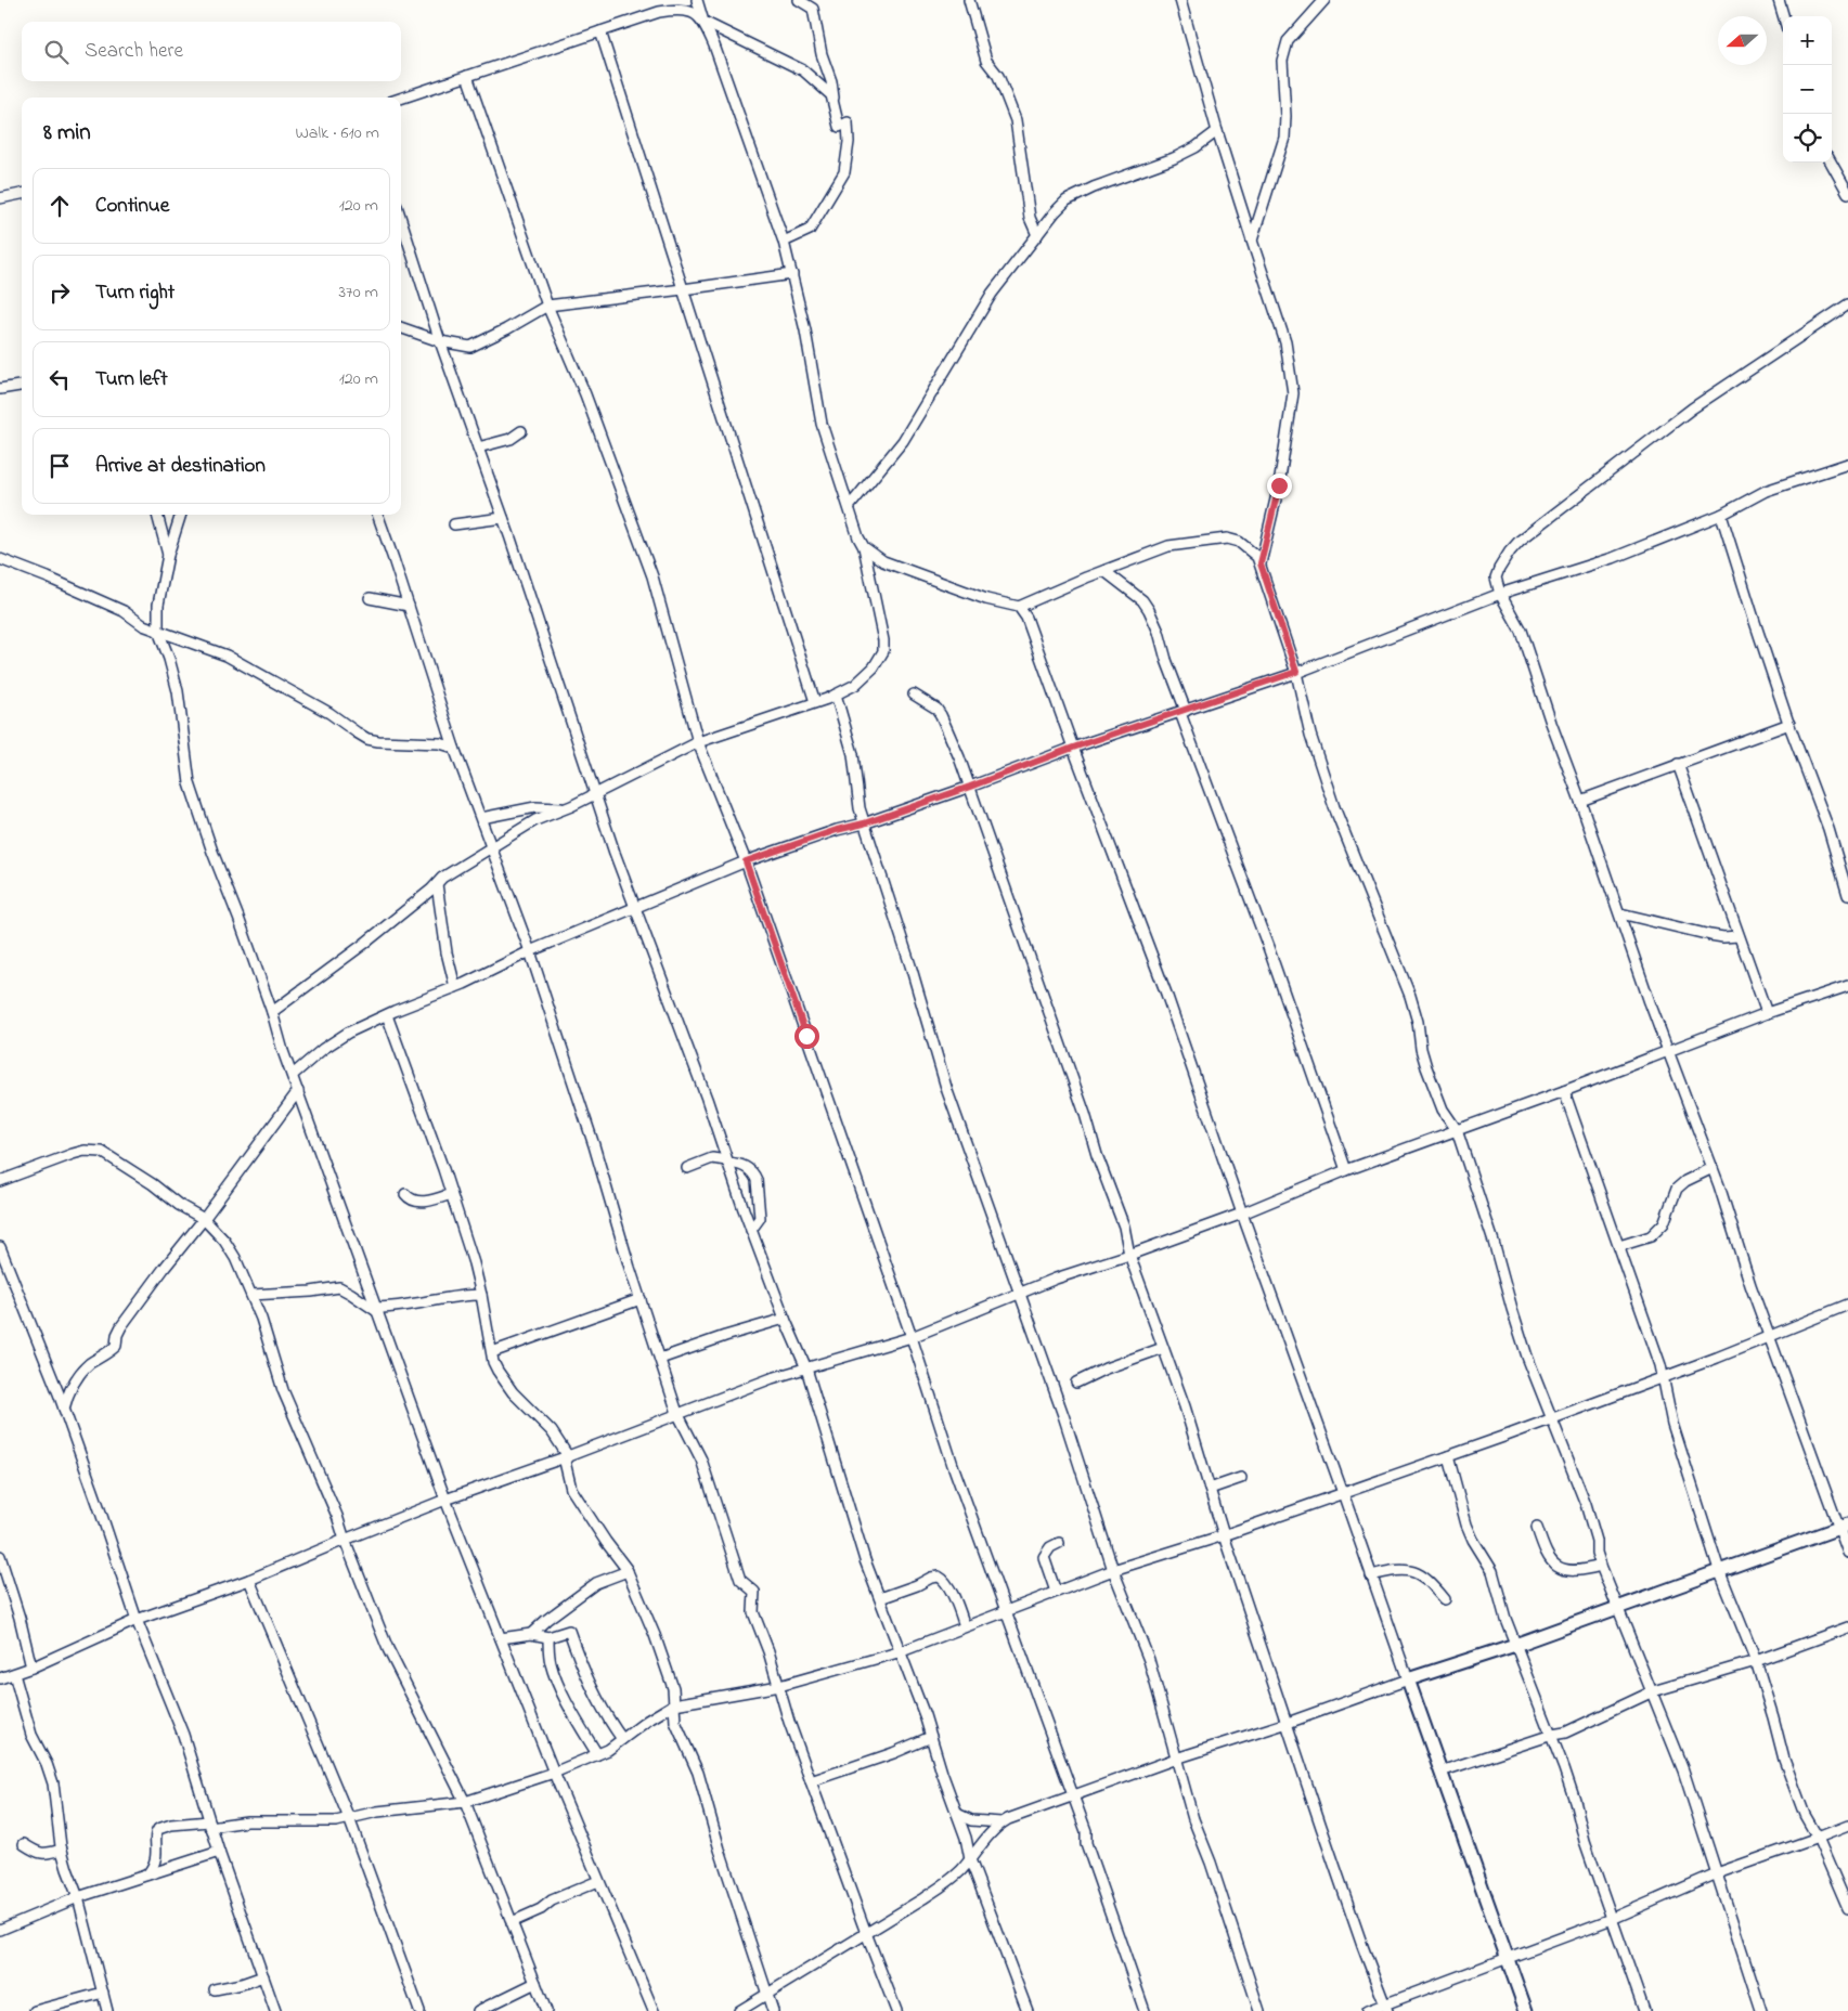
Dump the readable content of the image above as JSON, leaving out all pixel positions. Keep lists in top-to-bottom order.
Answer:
{
  "north": "left",
  "page": {
    "map_buttons": ["+", "−"],
    "search": "Search here",
    "heading": ["8 min", "Walk · 610 m"],
    "list": [
      ["Continue", "120 m"],
      ["Turn right", "370 m"],
      ["Turn left", "120 m"],
      "Arrive at destination"
    ]
  }
}
